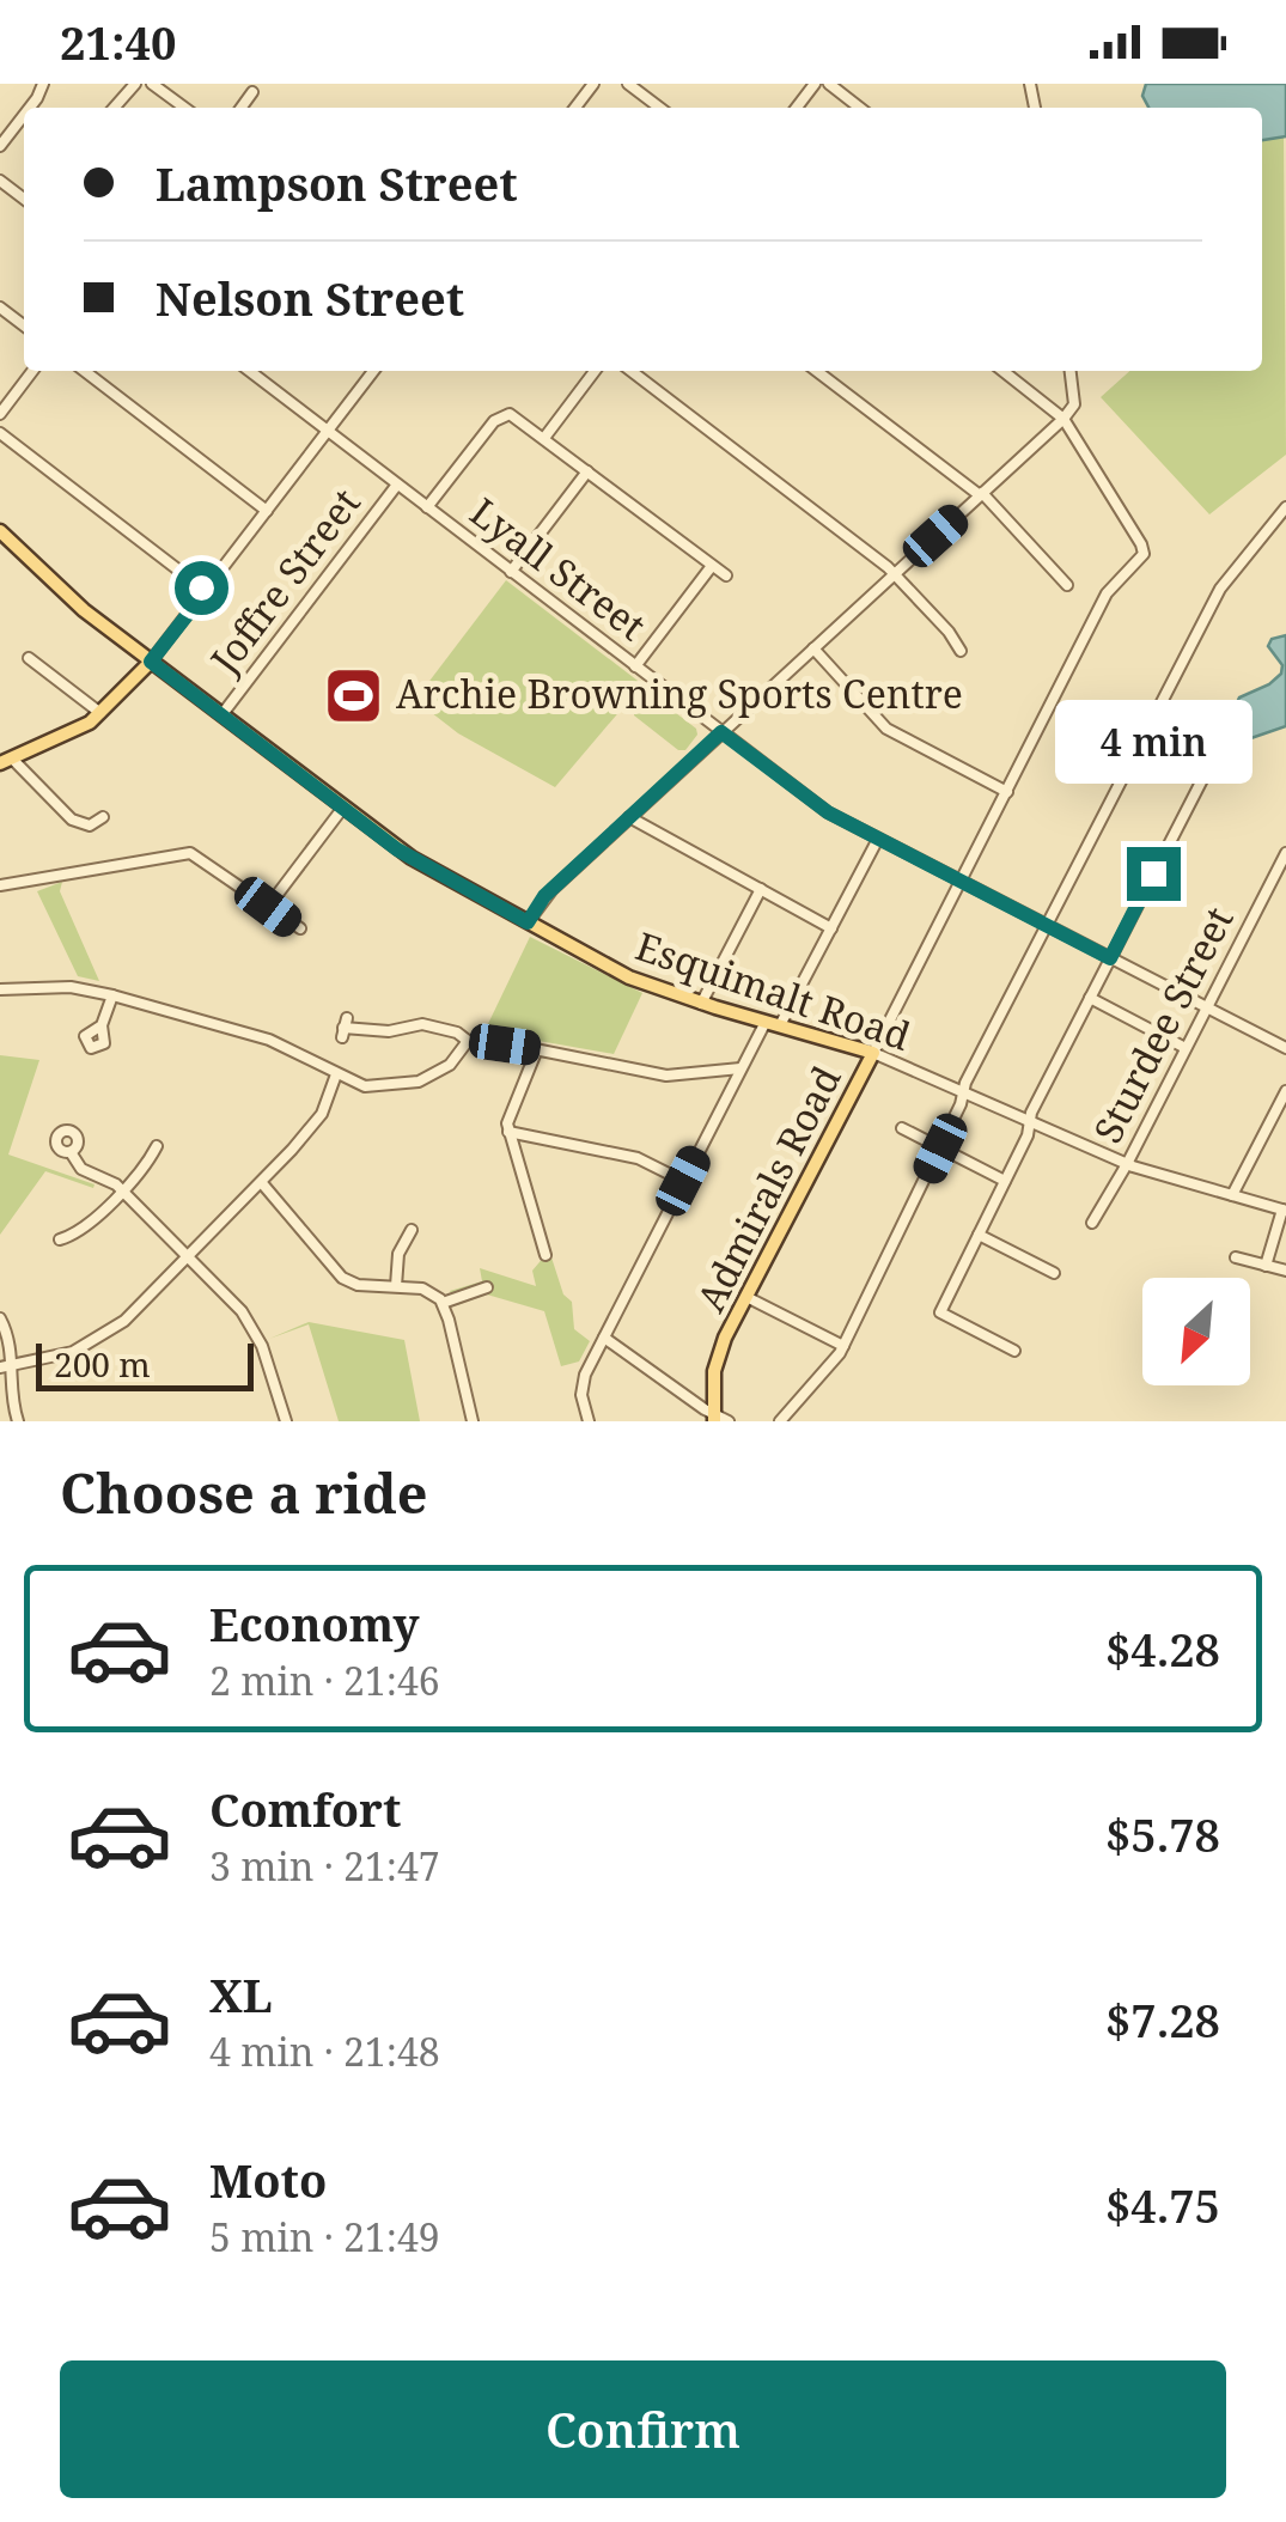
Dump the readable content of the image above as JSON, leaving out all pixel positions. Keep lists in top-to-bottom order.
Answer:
{
  "streets": {
    "main road": ["Esquimalt Road", "Admirals Road"],
    "street": ["Lyall Street", "Joffre Street", "Sturdee Street"]
  },
  "crossings": [
    ["Lyall Street", "Joffre Street"],
    ["Lyall Street", "Sturdee Street"],
    ["Lyall Street", "Admirals Road"],
    ["Joffre Street", "Esquimalt Road"],
    ["Esquimalt Road", "Sturdee Street"],
    ["Esquimalt Road", "Admirals Road"]
  ],
  "places": {
    "sports": ["Archie Browning Sports Centre"]
  },
  "scale_bar": "200 m",
  "north": "bottom left",
  "page": {
    "status": "21:40",
    "banner": ["Lampson Street", "Nelson Street"],
    "bubble": "4 min",
    "scale": "200 m",
    "heading": "Choose a ride",
    "list": [
      {
        "name": "Economy",
        "note": "2 min · 21:46",
        "value": "$4.28"
      },
      {
        "name": "Comfort",
        "note": "3 min · 21:47",
        "value": "$5.78"
      },
      {
        "name": "XL",
        "note": "4 min · 21:48",
        "value": "$7.28"
      },
      {
        "name": "Moto",
        "note": "5 min · 21:49",
        "value": "$4.75"
      }
    ],
    "buttons": "Confirm"
  }
}
